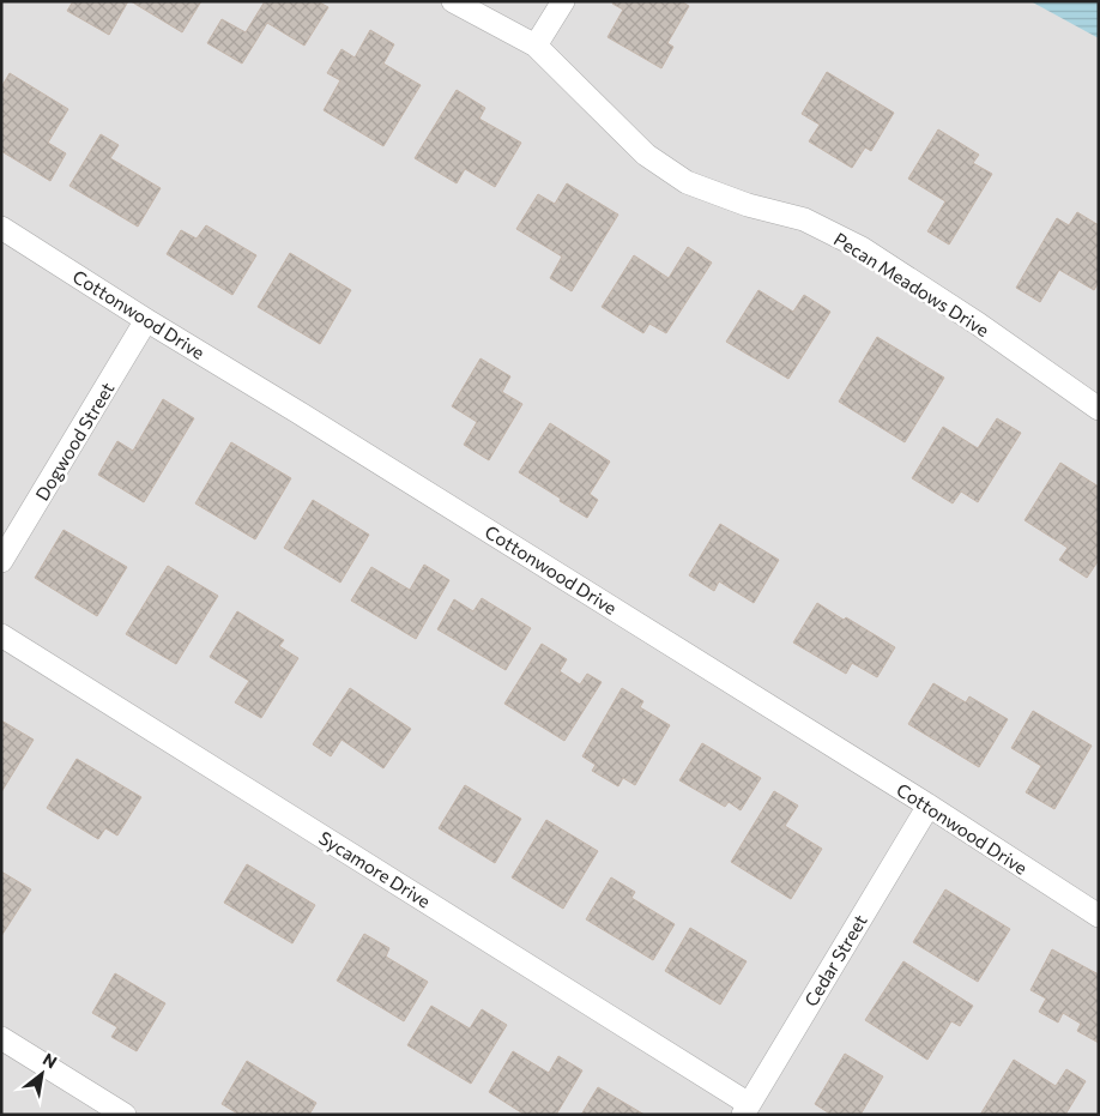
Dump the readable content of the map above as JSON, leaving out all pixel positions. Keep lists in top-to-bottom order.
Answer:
{
  "streets": {
    "street": [
      "Pecan Meadows Drive",
      "Cottonwood Drive",
      "Dogwood Street",
      "Sycamore Drive",
      "Cedar Street"
    ]
  },
  "crossings": [
    ["Cottonwood Drive", "Dogwood Street"],
    ["Cottonwood Drive", "Cedar Street"],
    ["Sycamore Drive", "Cedar Street"]
  ],
  "north": "top right"
}
